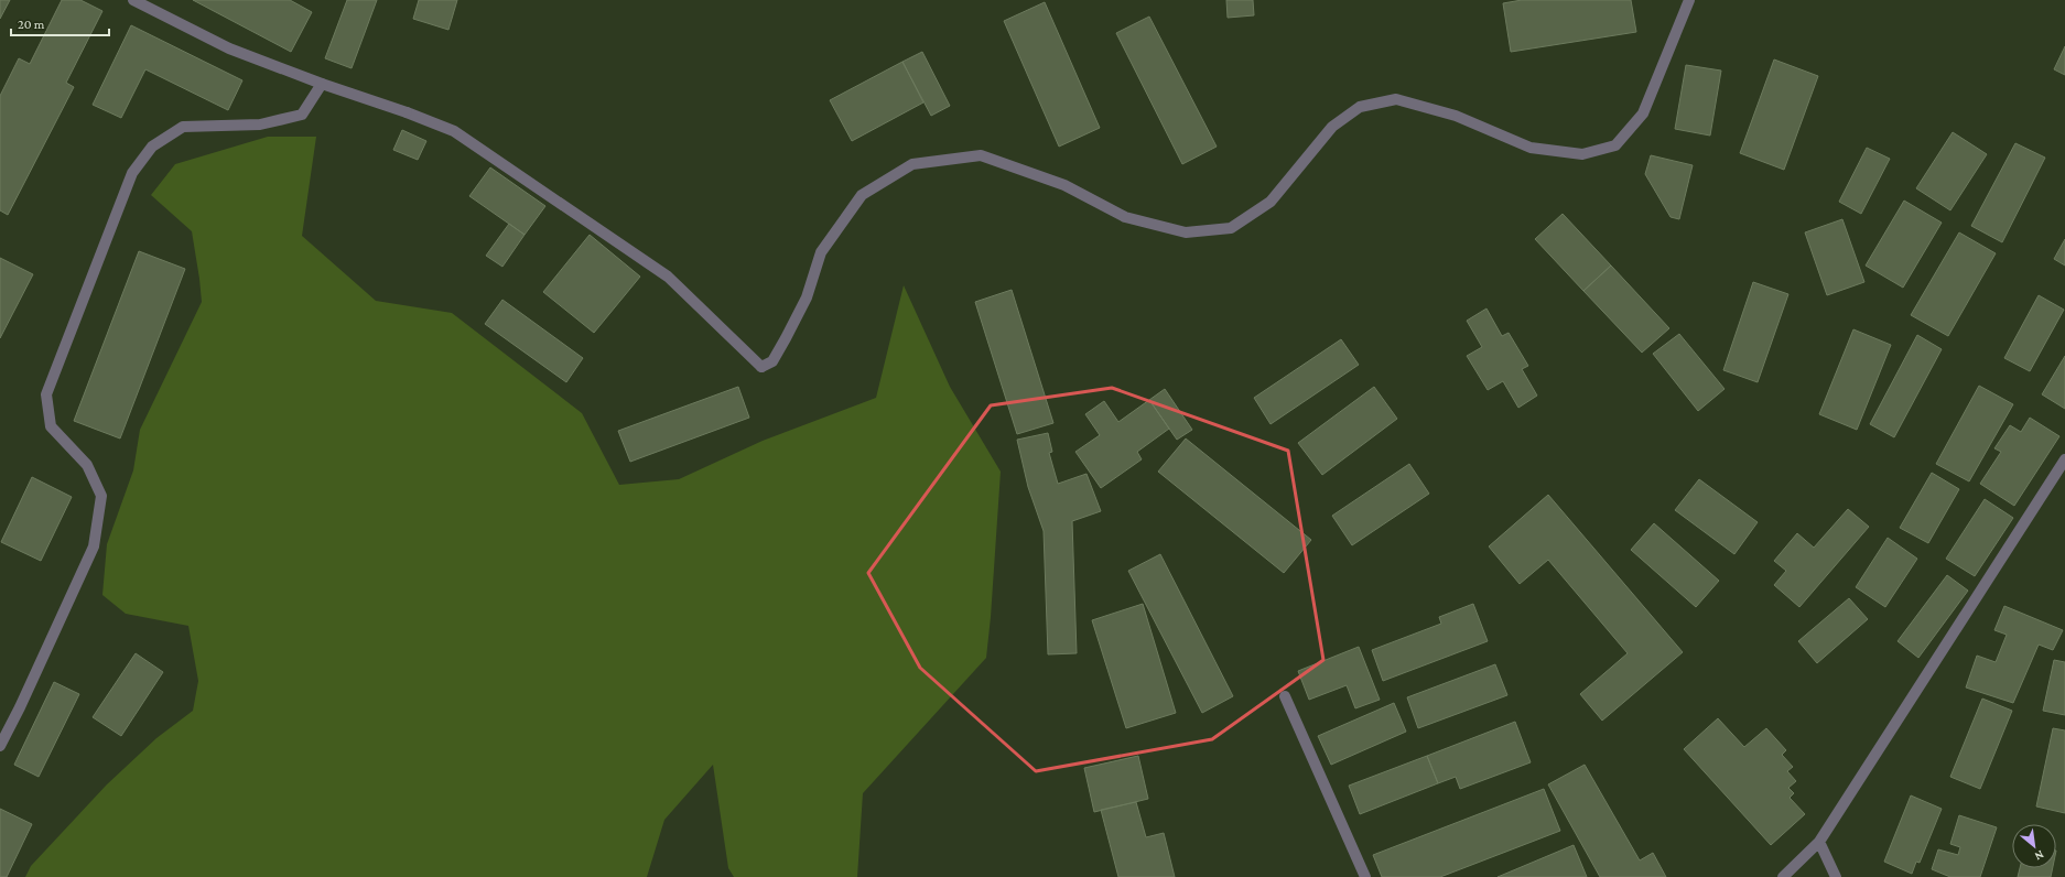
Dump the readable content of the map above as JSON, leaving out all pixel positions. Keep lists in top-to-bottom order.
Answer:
{
  "scale_bar": "20 m",
  "north": "bottom right"
}
